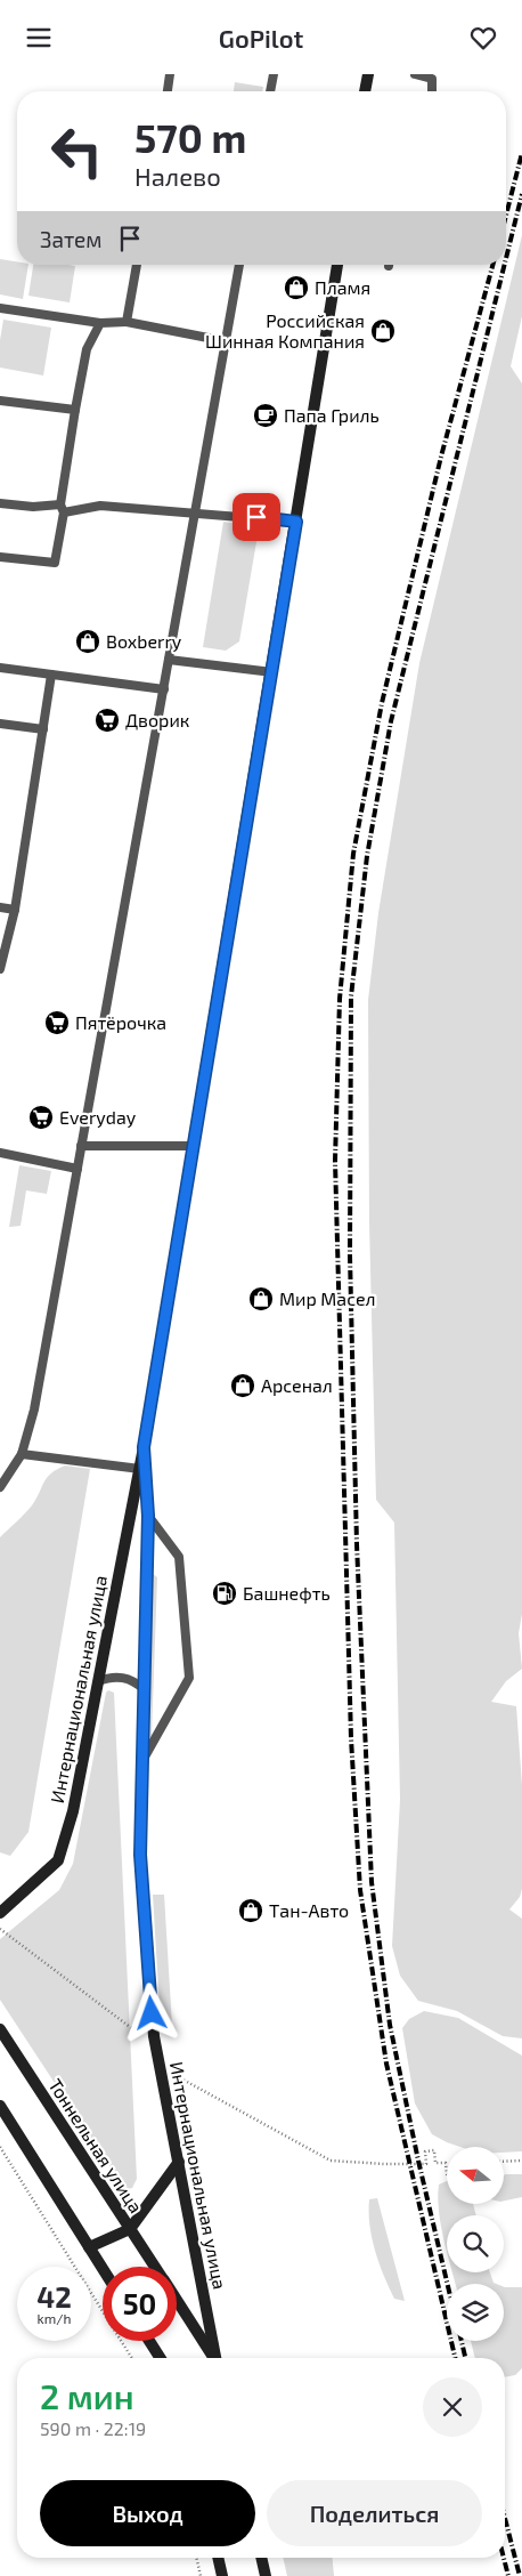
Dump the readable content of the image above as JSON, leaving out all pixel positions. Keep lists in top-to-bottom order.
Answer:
{
  "streets": {
    "main road": ["Интернациональная улица", "Тоннельная улица"]
  },
  "places": {
    "shop": [
      "Пламя",
      "Российская Шинная Компания",
      "Boxberry",
      "Мир Масел",
      "Арсенал",
      "Тан-Авто"
    ],
    "cafe": ["Папа Гриль"],
    "supermarket": ["Дворик", "Пятёрочка", "Everyday"],
    "fuel station": ["Башнефть"]
  },
  "north": "left",
  "page": {
    "header": "GoPilot",
    "turn": ["570 m", "Налево"],
    "then": "Затем",
    "speed": "42 km/h",
    "limit": "50",
    "heading": ["2 мин", "590 m · 22:19"],
    "buttons": ["Выход", "Поделиться"]
  }
}
